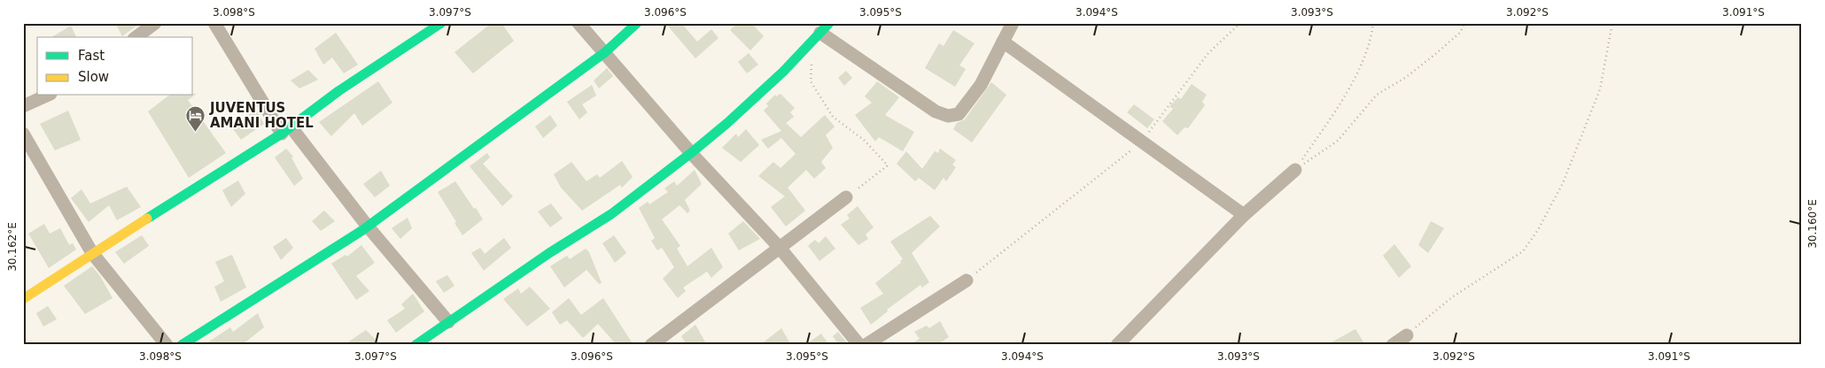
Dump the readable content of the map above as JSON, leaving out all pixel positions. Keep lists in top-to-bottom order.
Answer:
{
  "places": {
    "hotel": ["JUVENTUS AMANI HOTEL"]
  },
  "legend": ["Fast", "Slow"],
  "coordinates": [
    "3.098°S",
    "3.097°S",
    "3.096°S",
    "3.095°S",
    "3.094°S",
    "3.093°S",
    "3.092°S",
    "3.091°S",
    "30.160°E",
    "30.162°E"
  ]
}
